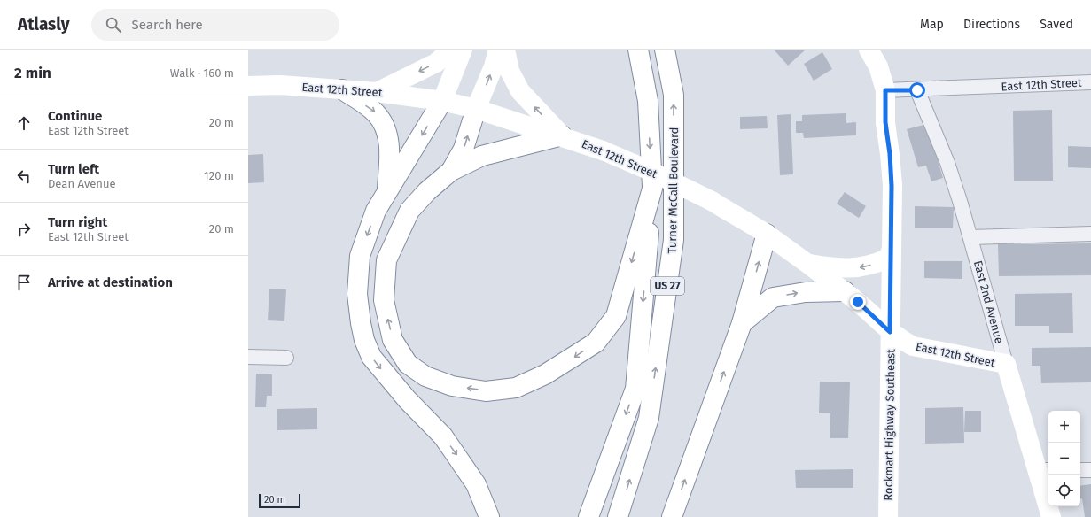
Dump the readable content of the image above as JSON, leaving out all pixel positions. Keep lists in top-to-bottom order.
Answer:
{
  "streets": {
    "main road": [
      "East 12th Street",
      "Turner McCall Boulevard",
      "US 27",
      "East 2nd Avenue",
      "Rockmart Highway Southeast"
    ]
  },
  "crossings": [
    ["East 12th Street", "East 2nd Avenue"],
    ["East 12th Street", "Rockmart Highway Southeast"]
  ],
  "scale_bar": "20 m",
  "page": {
    "header": "Atlasly",
    "search": "Search here",
    "nav": ["Map", "Directions", "Saved"],
    "heading": ["2 min", "Walk · 160 m"],
    "list": [
      ["Continue", "East 12th Street", "20 m"],
      ["Turn left", "Dean Avenue", "120 m"],
      ["Turn right", "East 12th Street", "20 m"],
      "Arrive at destination"
    ],
    "map_buttons": ["+", "−"],
    "scale": "20 m"
  }
}
